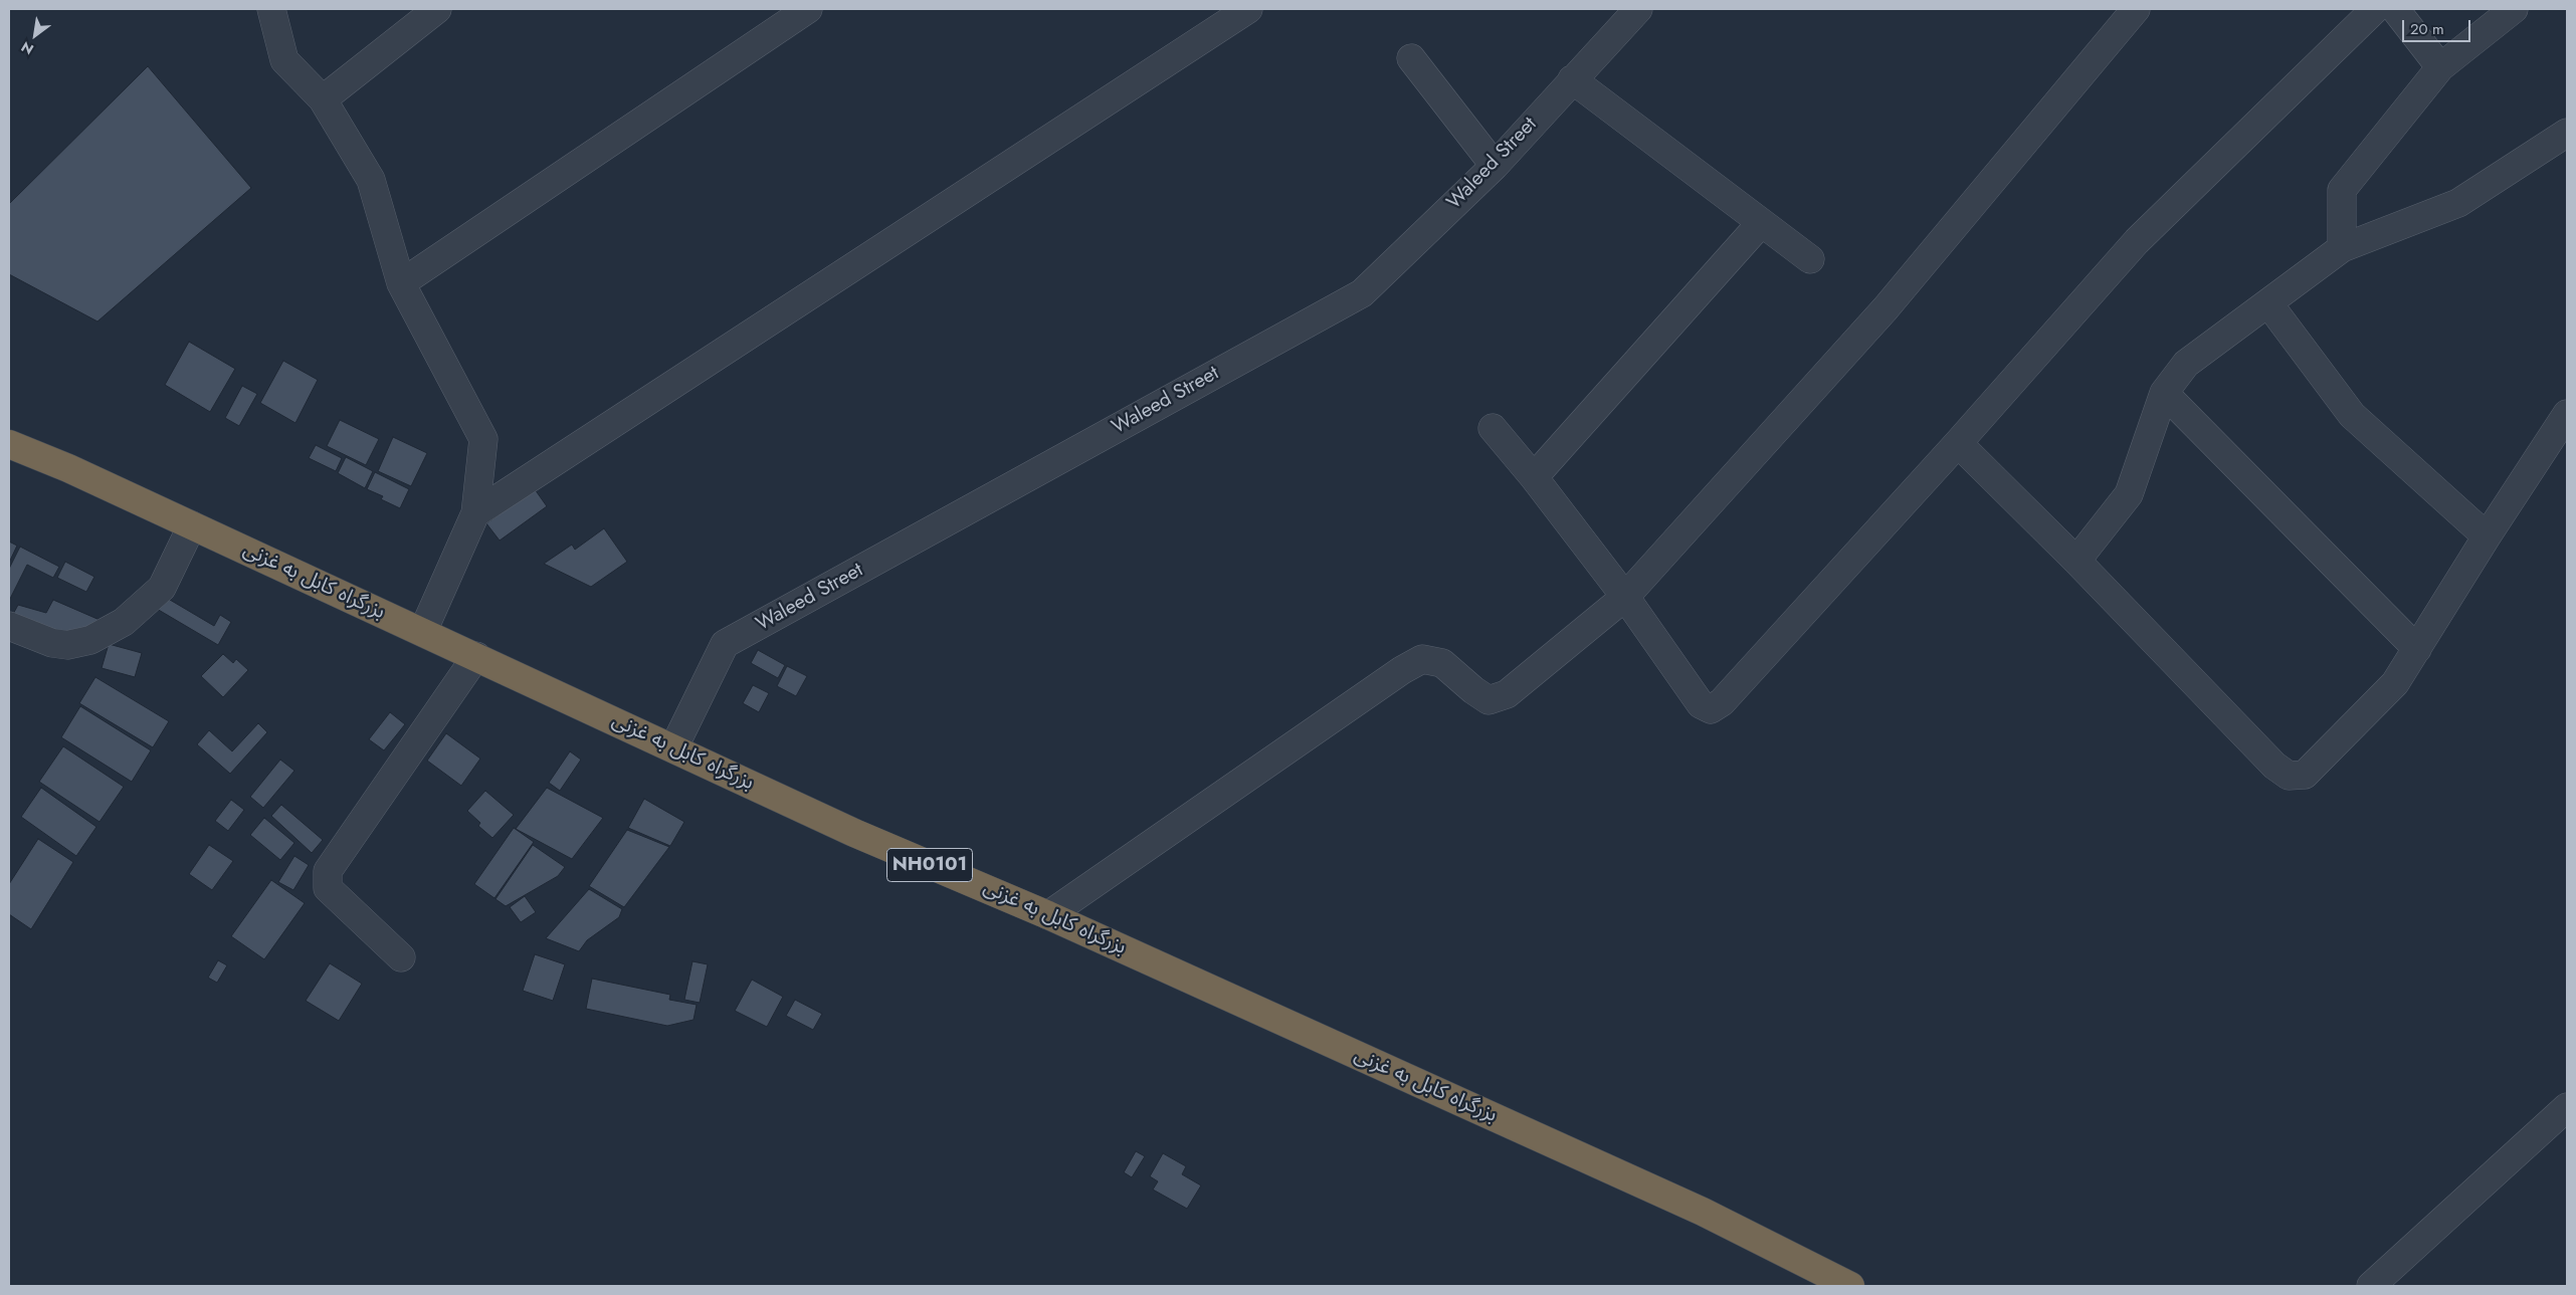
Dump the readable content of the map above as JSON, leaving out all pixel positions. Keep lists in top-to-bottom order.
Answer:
{
  "streets": {
    "highway": ["بزرگراه کابل به غزنی", "NH0101"],
    "street": ["Waleed Street"]
  },
  "crossings": [
    ["Waleed Street", "بزرگراه کابل به غزنی"]
  ],
  "scale_bar": "20 m",
  "north": "bottom left"
}
